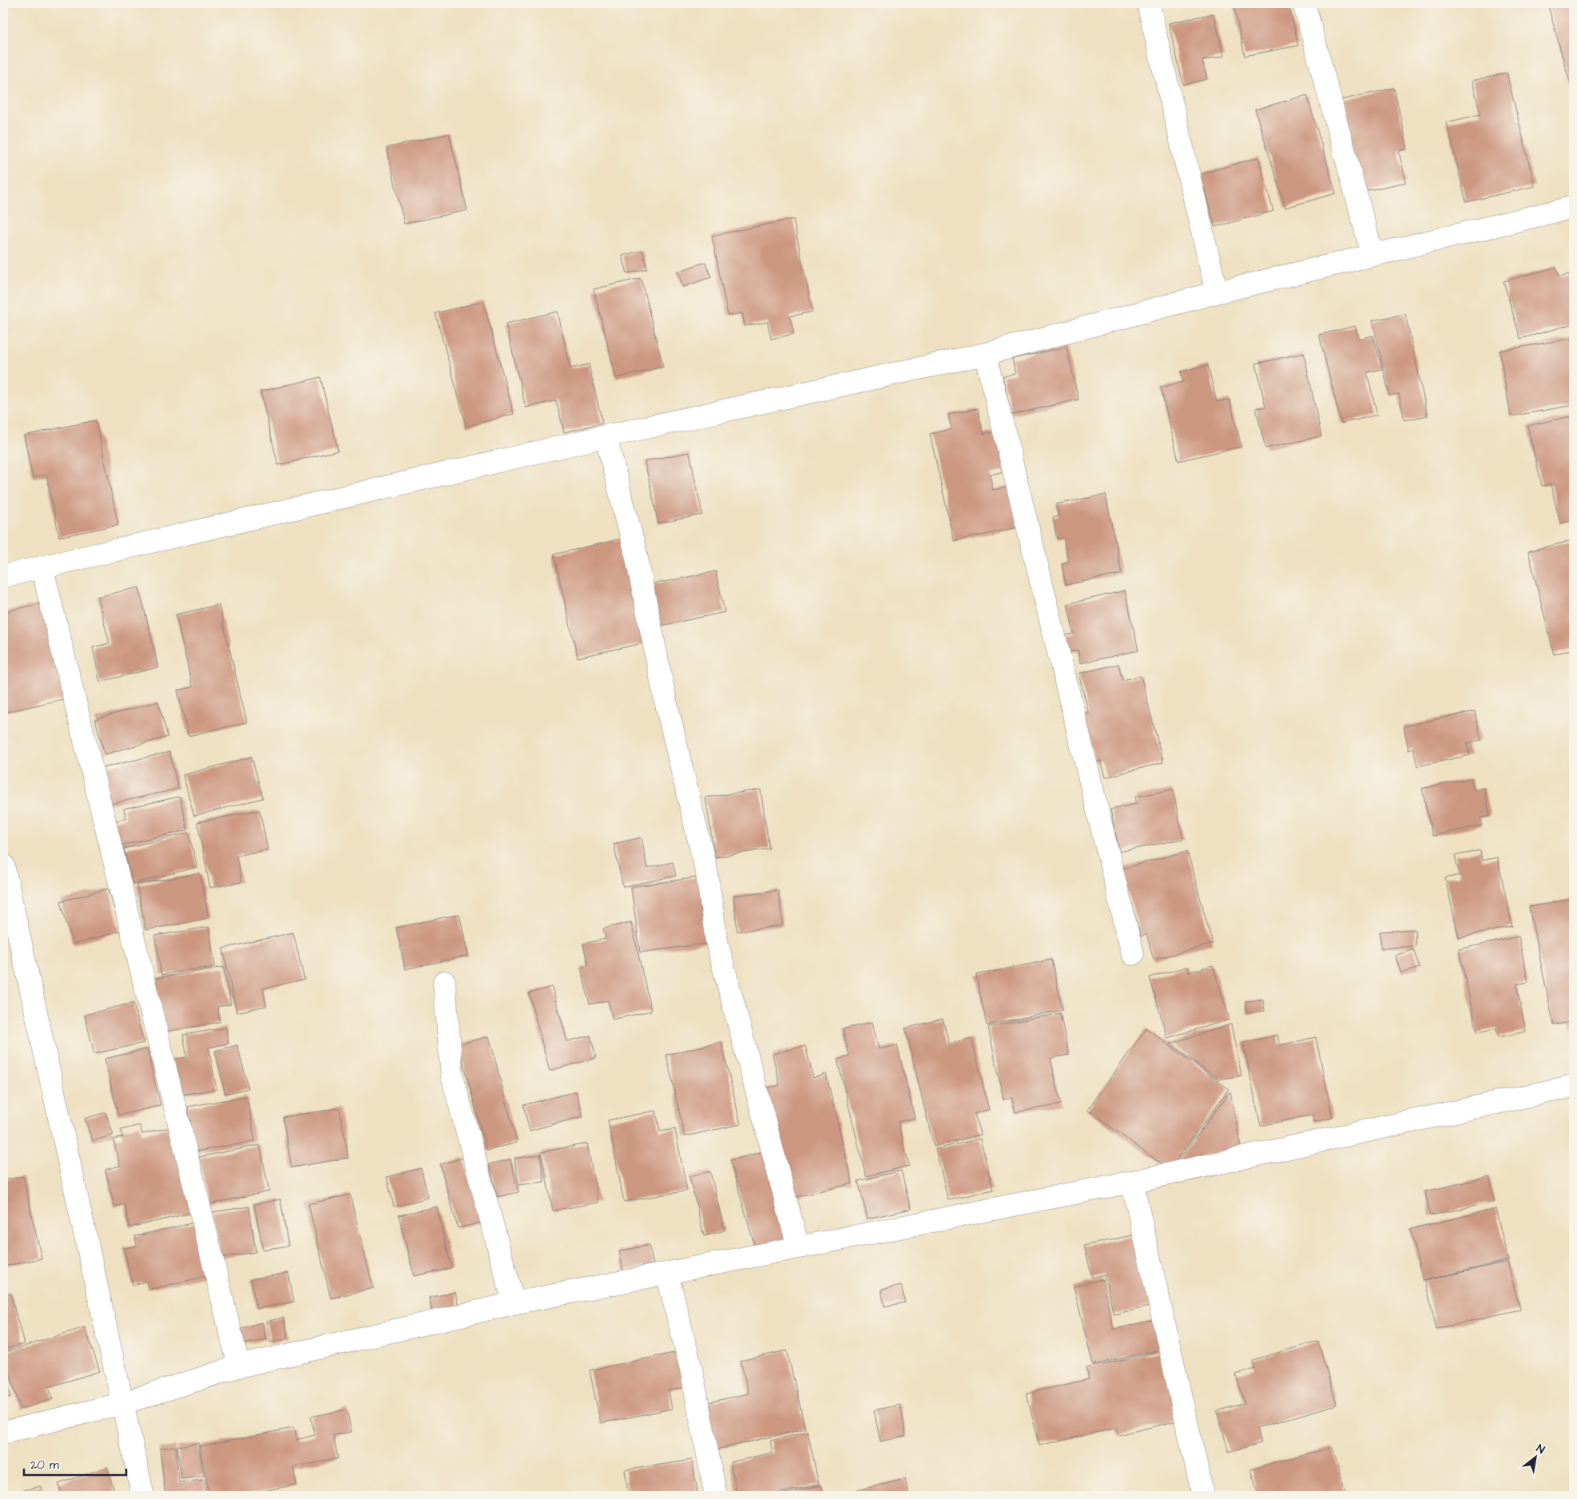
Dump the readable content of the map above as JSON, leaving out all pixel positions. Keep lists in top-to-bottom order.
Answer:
{
  "scale_bar": "20 m",
  "north": "top right"
}
